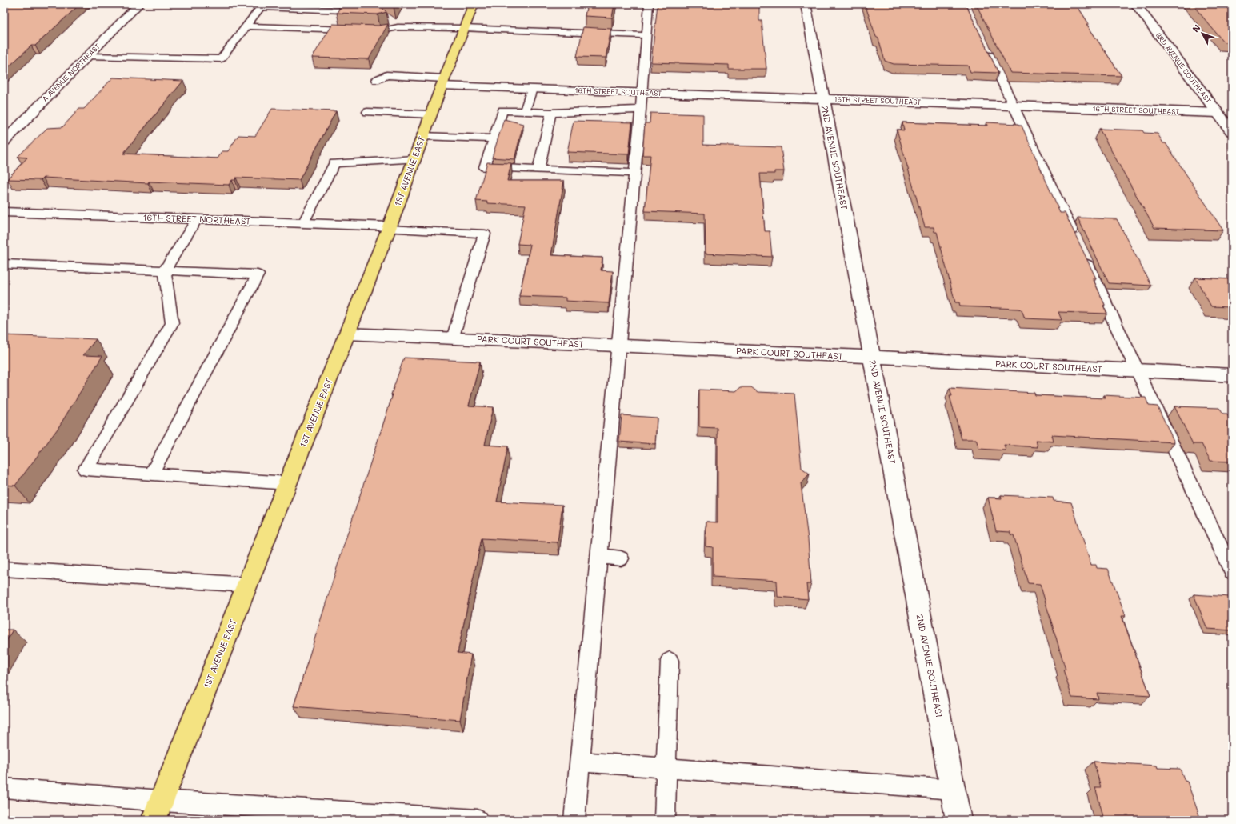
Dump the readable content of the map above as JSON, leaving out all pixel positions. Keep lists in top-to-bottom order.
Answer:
{
  "streets": {
    "main road": ["1ST AVENUE EAST"],
    "street": [
      "3RD AVENUE SOUTHEAST",
      "A AVENUE NORTHEAST",
      "16TH STREET SOUTHEAST",
      "2ND AVENUE SOUTHEAST",
      "16TH STREET NORTHEAST",
      "PARK COURT SOUTHEAST"
    ]
  },
  "crossings": [
    ["3RD AVENUE SOUTHEAST", "16TH STREET SOUTHEAST"],
    ["16TH STREET SOUTHEAST", "2ND AVENUE SOUTHEAST"],
    ["16TH STREET SOUTHEAST", "1ST AVENUE EAST"],
    ["2ND AVENUE SOUTHEAST", "PARK COURT SOUTHEAST"],
    ["1ST AVENUE EAST", "16TH STREET NORTHEAST"],
    ["1ST AVENUE EAST", "PARK COURT SOUTHEAST"]
  ],
  "north": "top left"
}
